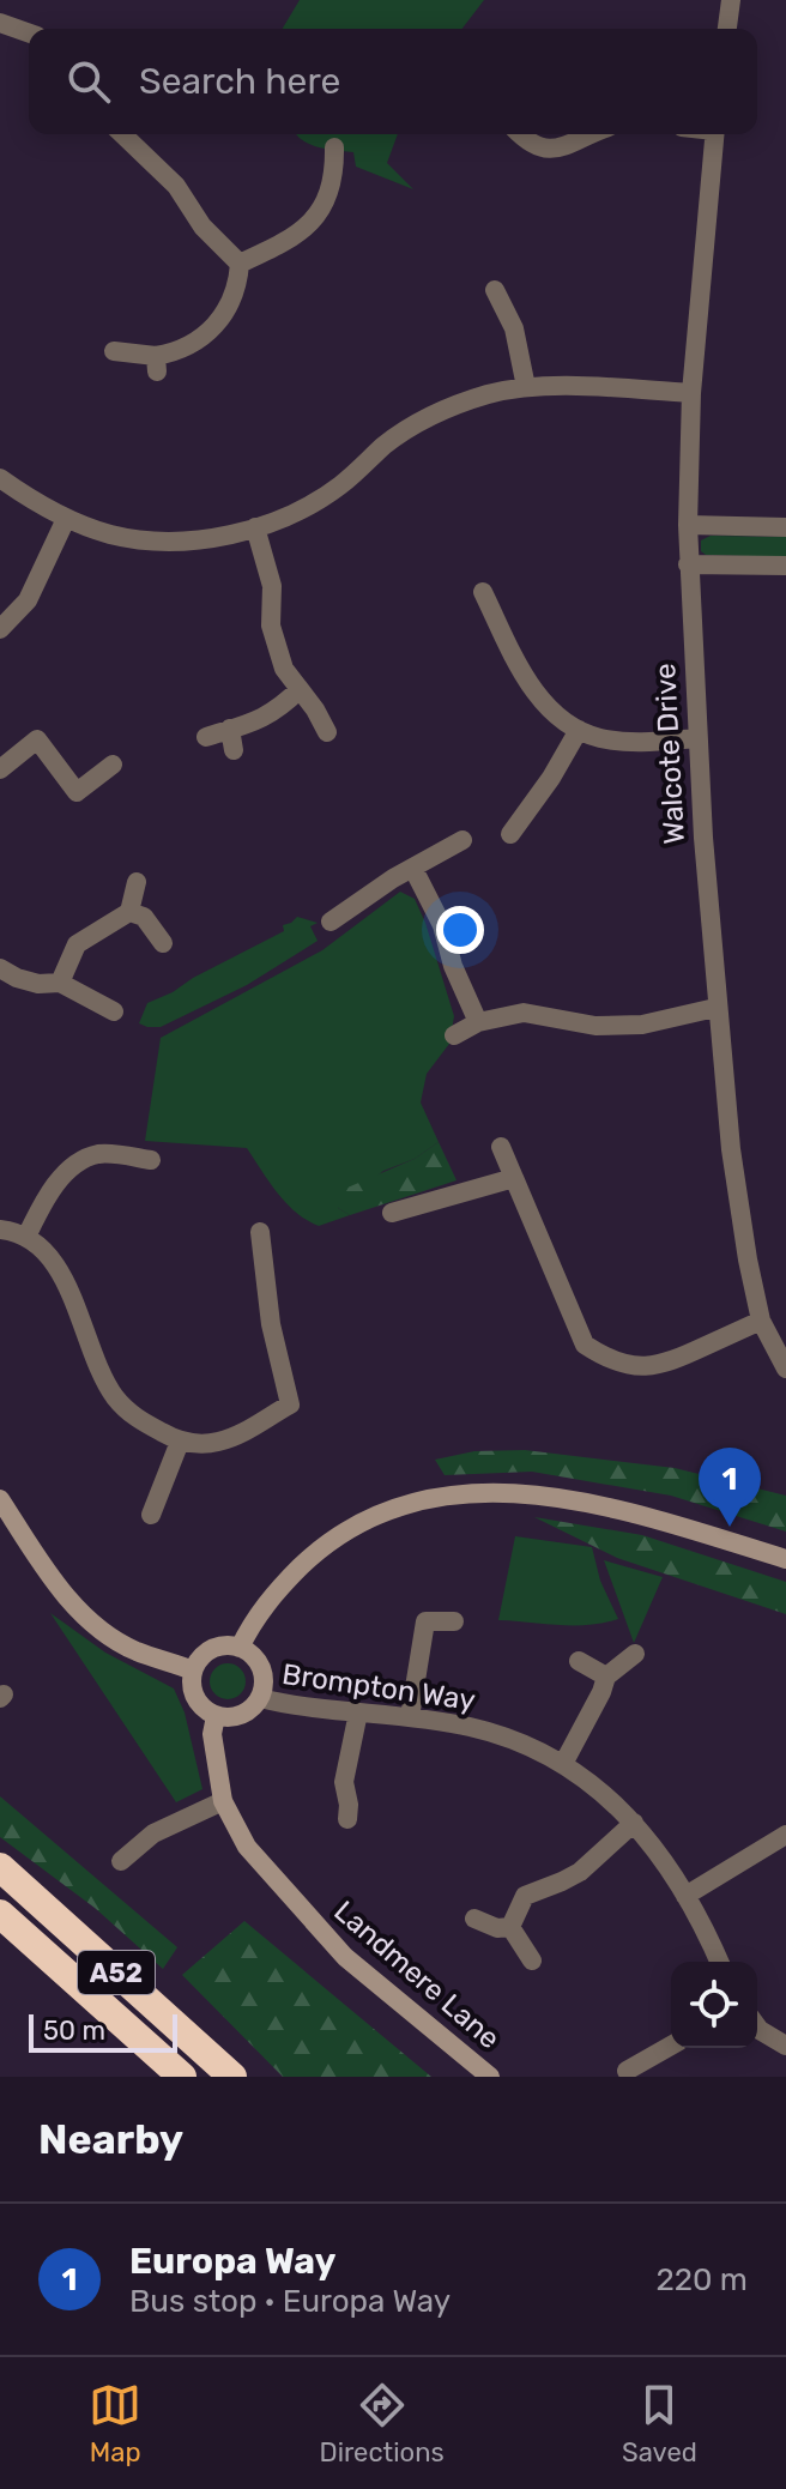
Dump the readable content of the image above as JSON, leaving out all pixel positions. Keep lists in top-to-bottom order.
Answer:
{
  "streets": {
    "highway": ["A52"],
    "street": ["Walcote Drive", "Brompton Way", "Landmere Lane"]
  },
  "crossings": [
    ["Brompton Way", "Landmere Lane"]
  ],
  "scale_bar": "50 m",
  "page": {
    "search": "Search here",
    "pins": "1",
    "scale": "50 m",
    "heading": "Nearby",
    "list": [
      {
        "mark": "1",
        "name": "Europa Way",
        "note": "Bus stop · Europa Way",
        "value": "220 m"
      }
    ],
    "nav": ["Map", "Directions", "Saved"]
  }
}
